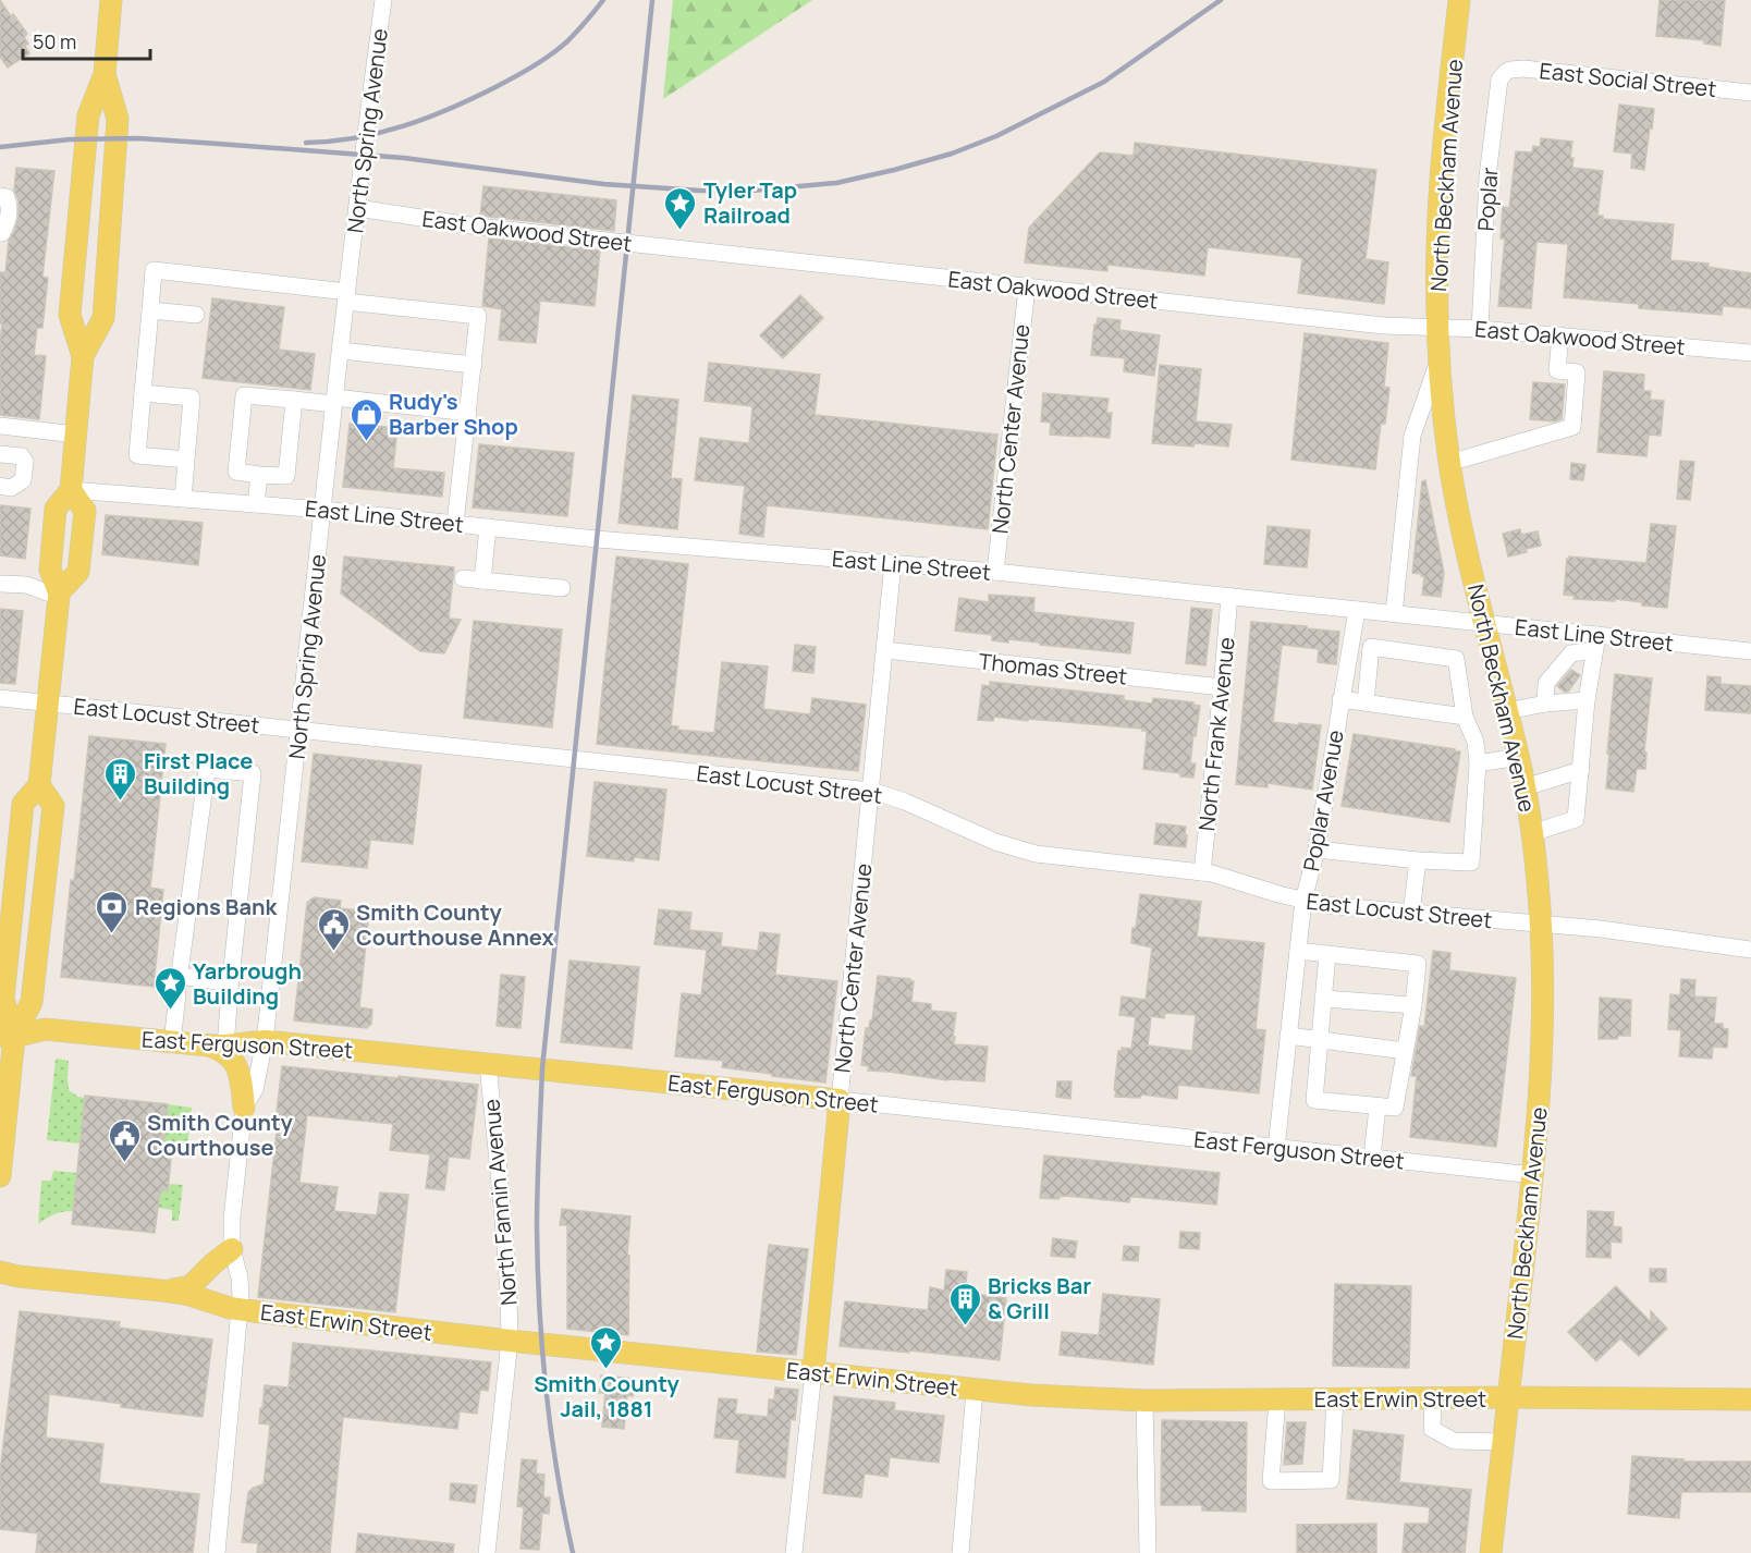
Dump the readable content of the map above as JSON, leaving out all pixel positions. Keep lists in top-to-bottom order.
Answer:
{
  "streets": {
    "main road": [
      "North Beckham Avenue",
      "North Center Avenue",
      "East Ferguson Street",
      "East Erwin Street"
    ],
    "street": [
      "East Social Street",
      "North Spring Avenue",
      "Poplar",
      "East Oakwood Street",
      "East Line Street",
      "Thomas Street",
      "East Locust Street",
      "North Frank Avenue",
      "Poplar Avenue",
      "North Fannin Avenue"
    ]
  },
  "crossings": [
    ["East Social Street", "Poplar"],
    ["North Spring Avenue", "East Oakwood Street"],
    ["North Spring Avenue", "East Line Street"],
    ["North Spring Avenue", "East Locust Street"],
    ["North Spring Avenue", "East Ferguson Street"],
    ["North Spring Avenue", "East Erwin Street"],
    ["North Beckham Avenue", "East Oakwood Street"],
    ["North Beckham Avenue", "East Line Street"],
    ["North Beckham Avenue", "East Locust Street"],
    ["North Beckham Avenue", "East Ferguson Street"],
    ["North Beckham Avenue", "East Erwin Street"],
    ["Poplar", "East Oakwood Street"],
    ["East Oakwood Street", "North Center Avenue"],
    ["North Center Avenue", "East Line Street"],
    ["North Center Avenue", "Thomas Street"],
    ["North Center Avenue", "East Locust Street"],
    ["North Center Avenue", "East Ferguson Street"],
    ["North Center Avenue", "East Erwin Street"],
    ["East Line Street", "North Frank Avenue"],
    ["East Line Street", "Poplar Avenue"],
    ["Thomas Street", "North Frank Avenue"],
    ["East Locust Street", "North Frank Avenue"],
    ["East Locust Street", "Poplar Avenue"],
    ["Poplar Avenue", "East Ferguson Street"],
    ["East Ferguson Street", "North Fannin Avenue"],
    ["North Fannin Avenue", "East Erwin Street"]
  ],
  "places": {
    "place": ["Tyler Tap Railroad", "Yarbrough Building", "Smith County Jail, 1881"],
    "shop": ["Rudy's Barber Shop"],
    "building": ["First Place Building", "Bricks Bar & Grill"],
    "bank": ["Regions Bank"],
    "public building": ["Smith County Courthouse Annex", "Smith County Courthouse"]
  },
  "scale_bar": "50 m"
}
